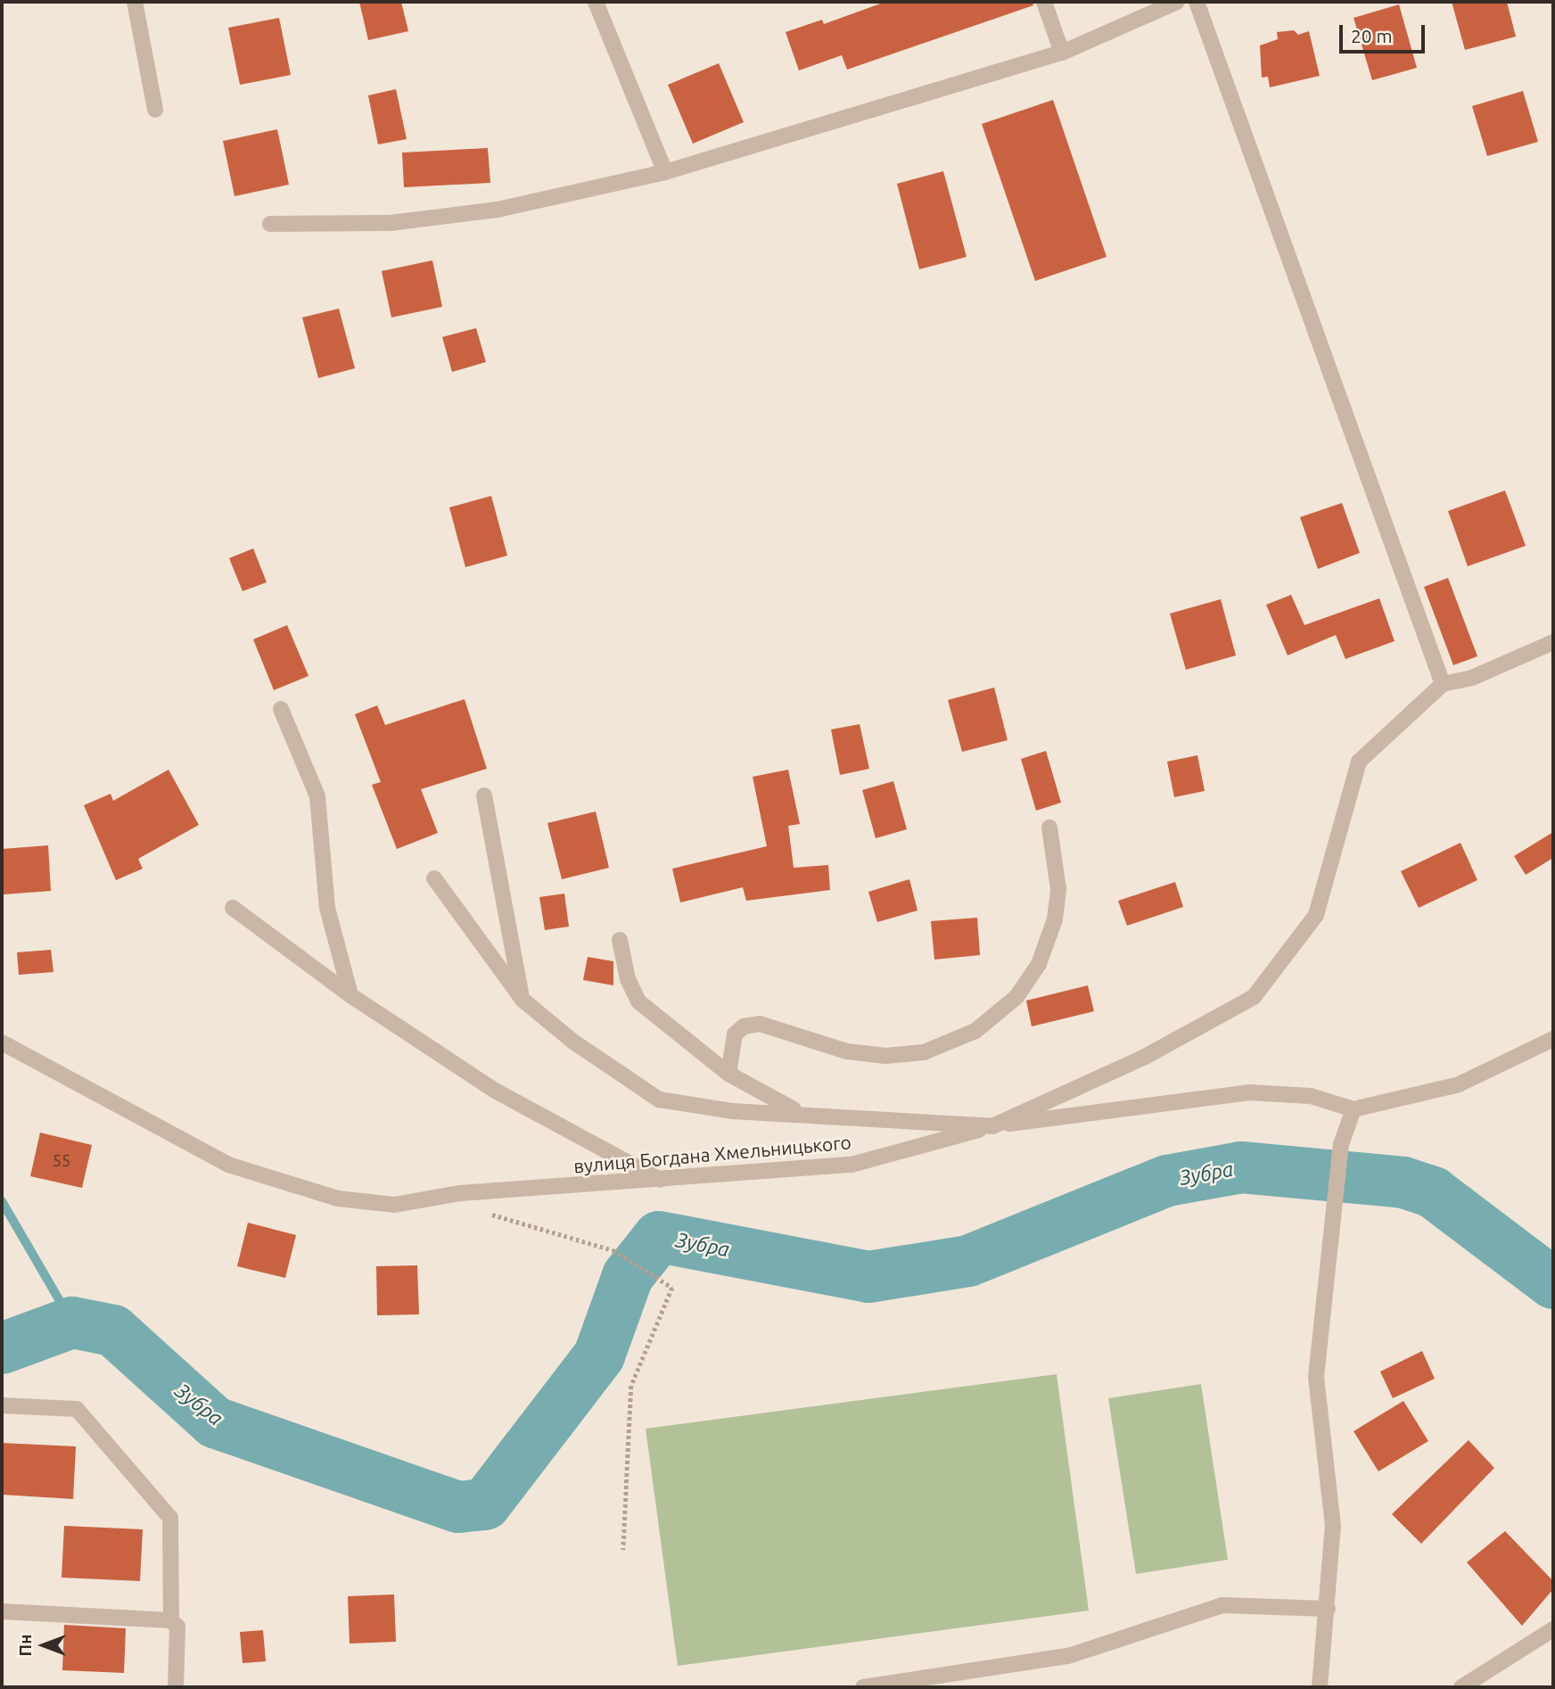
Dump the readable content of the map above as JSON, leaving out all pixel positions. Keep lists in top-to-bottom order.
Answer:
{
  "streets": {
    "street": ["вулиця Богдана Хмельницького"]
  },
  "water": ["Зубра"],
  "house_numbers": ["55"],
  "scale_bar": "20 m",
  "north": "left"
}
